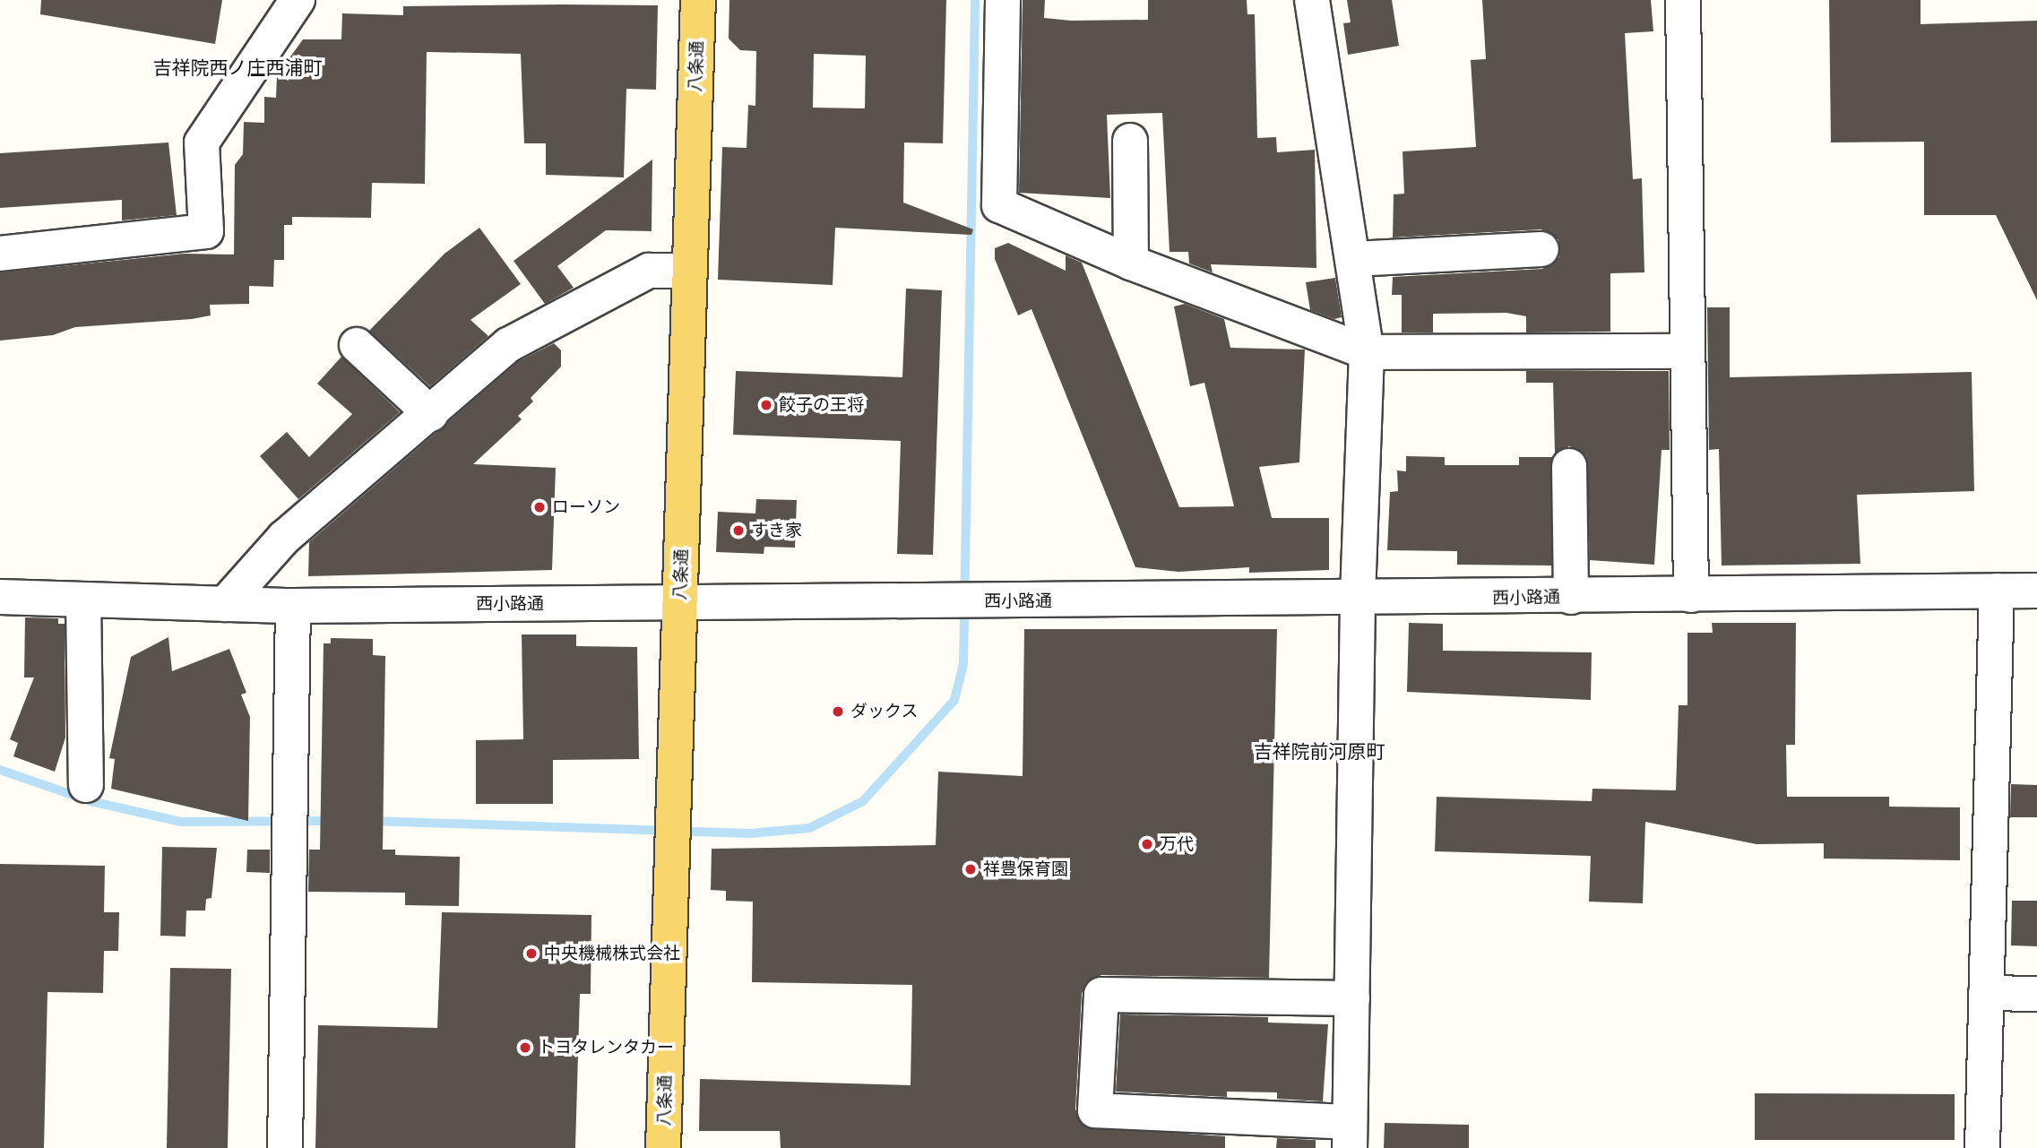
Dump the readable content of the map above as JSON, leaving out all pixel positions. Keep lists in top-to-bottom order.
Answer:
{
  "streets": {
    "main road": ["八条通"],
    "street": ["西小路通"]
  },
  "crossings": [
    ["八条通", "西小路通"]
  ],
  "districts": ["吉祥院西ノ庄西浦町", "吉祥院前河原町"],
  "places": [
    "餃子の王将",
    "ローソン",
    "すき家",
    "ダックス",
    "万代",
    "祥豊保育園",
    "中央機械株式会社",
    "トヨタレンタカー"
  ]
}
